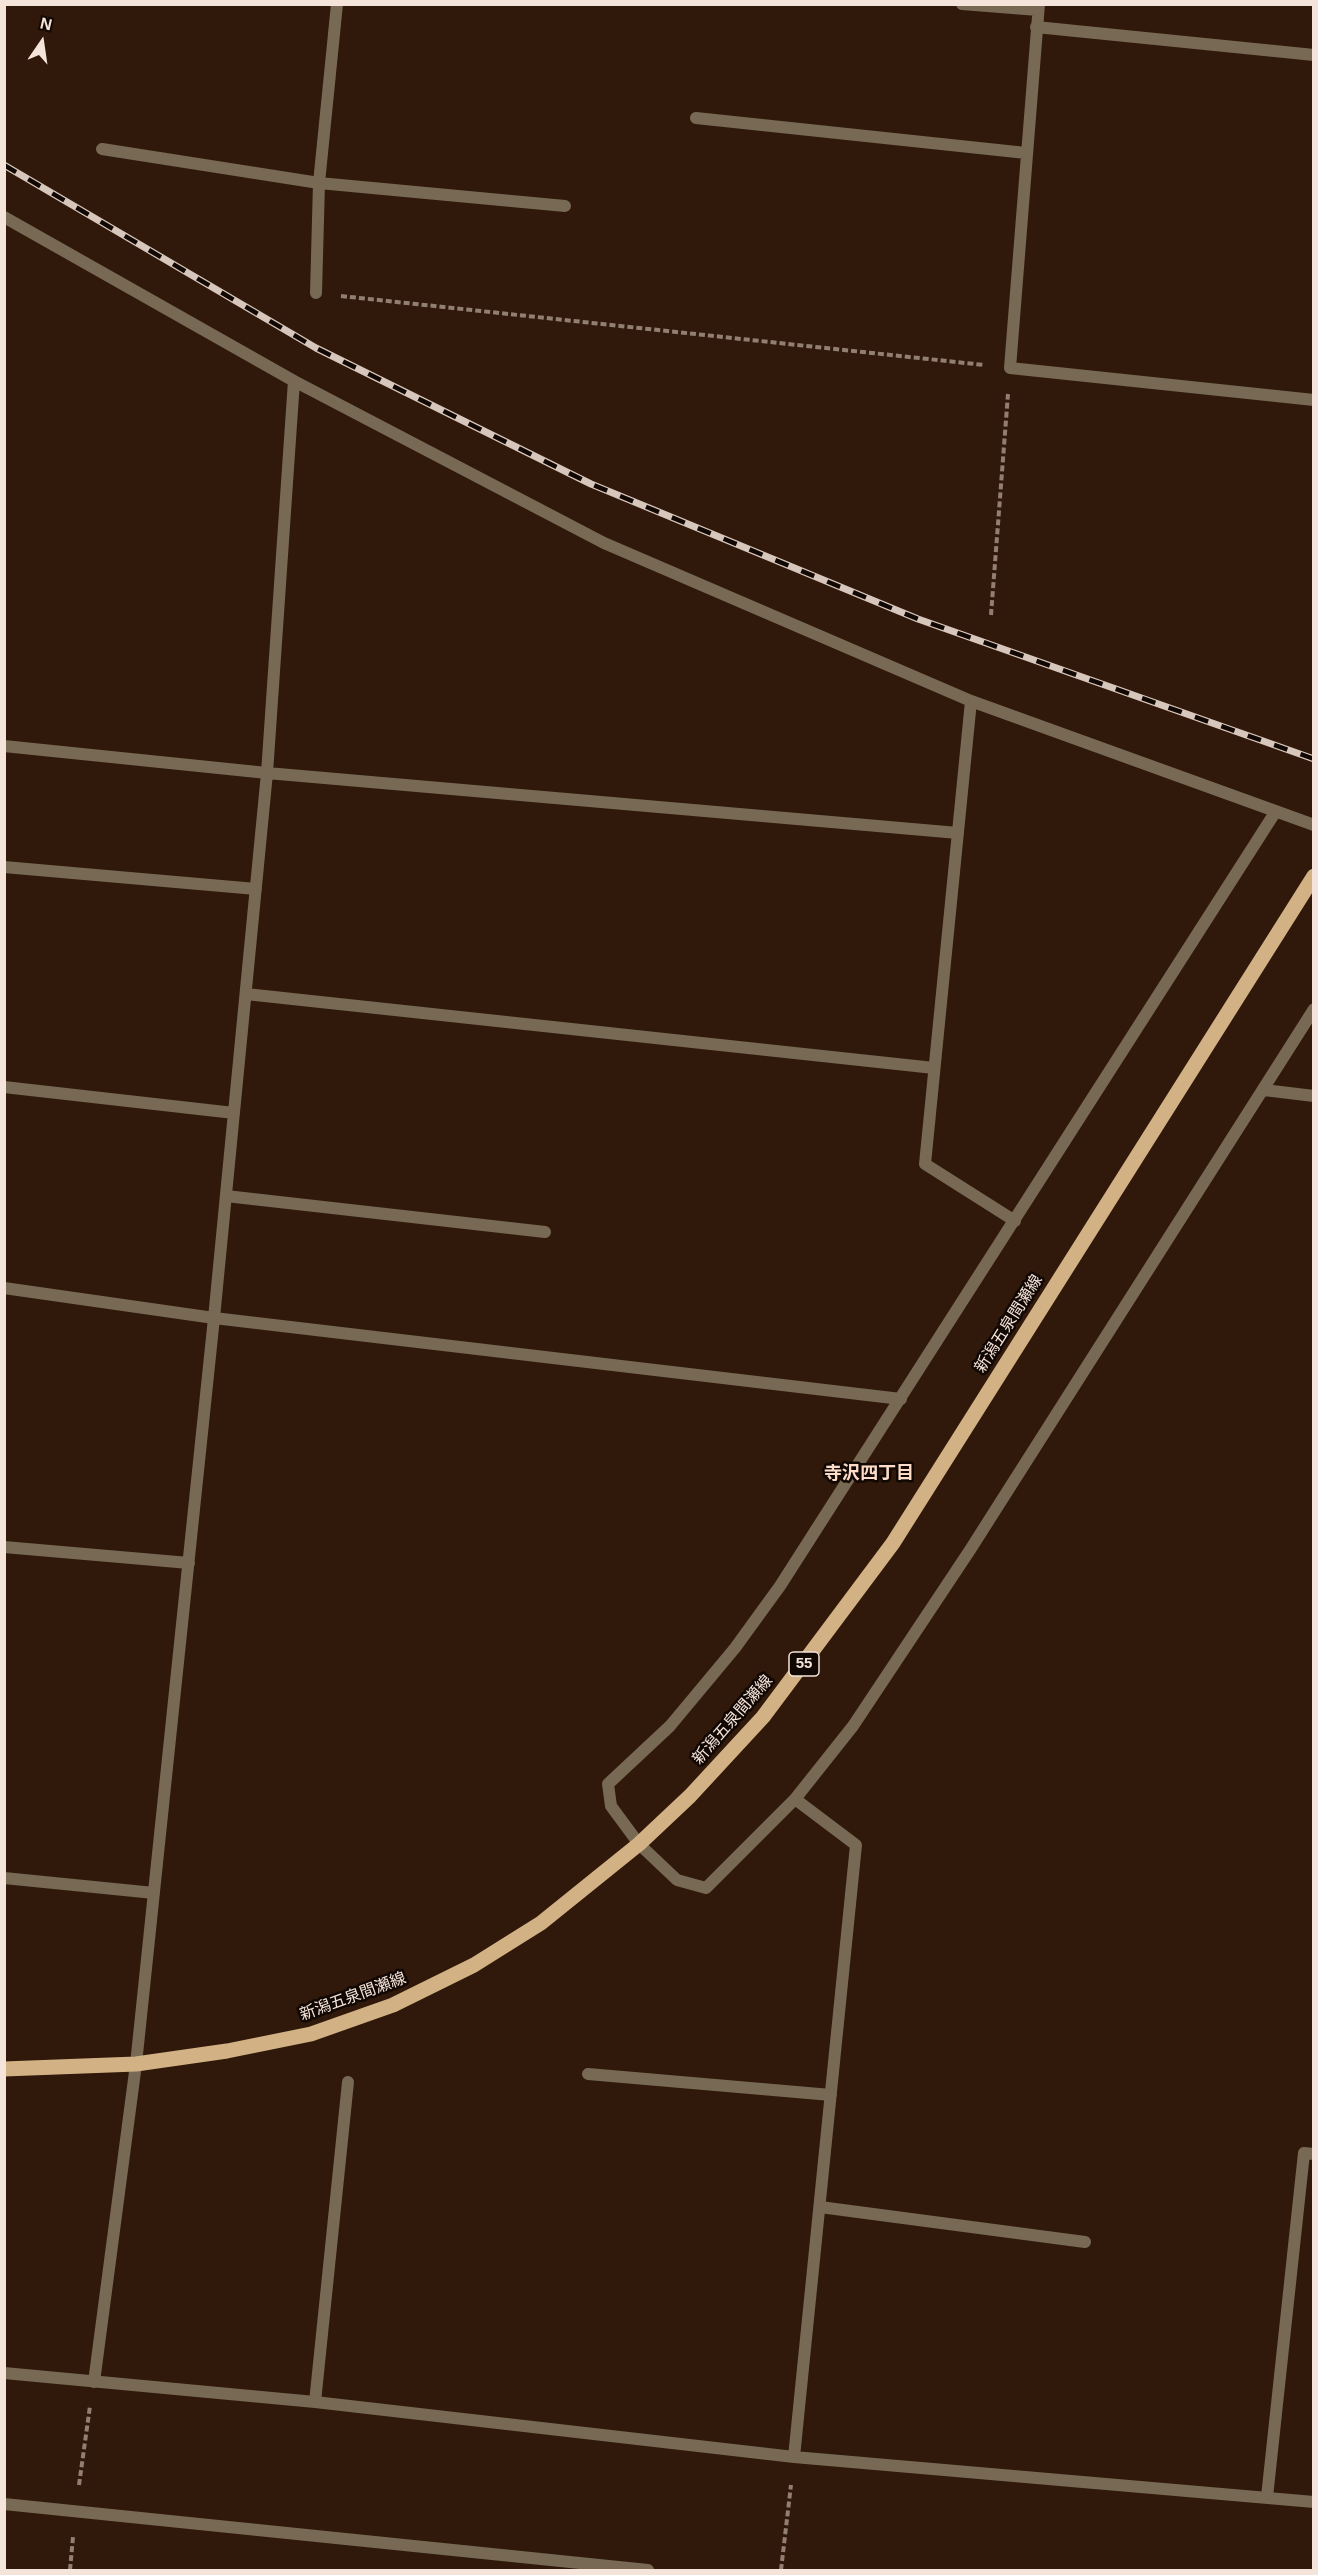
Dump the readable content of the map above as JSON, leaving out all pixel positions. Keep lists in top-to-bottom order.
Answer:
{
  "streets": {
    "main road": ["新潟五泉間瀬線", "55"]
  },
  "districts": ["寺沢四丁目"],
  "north": "top"
}
